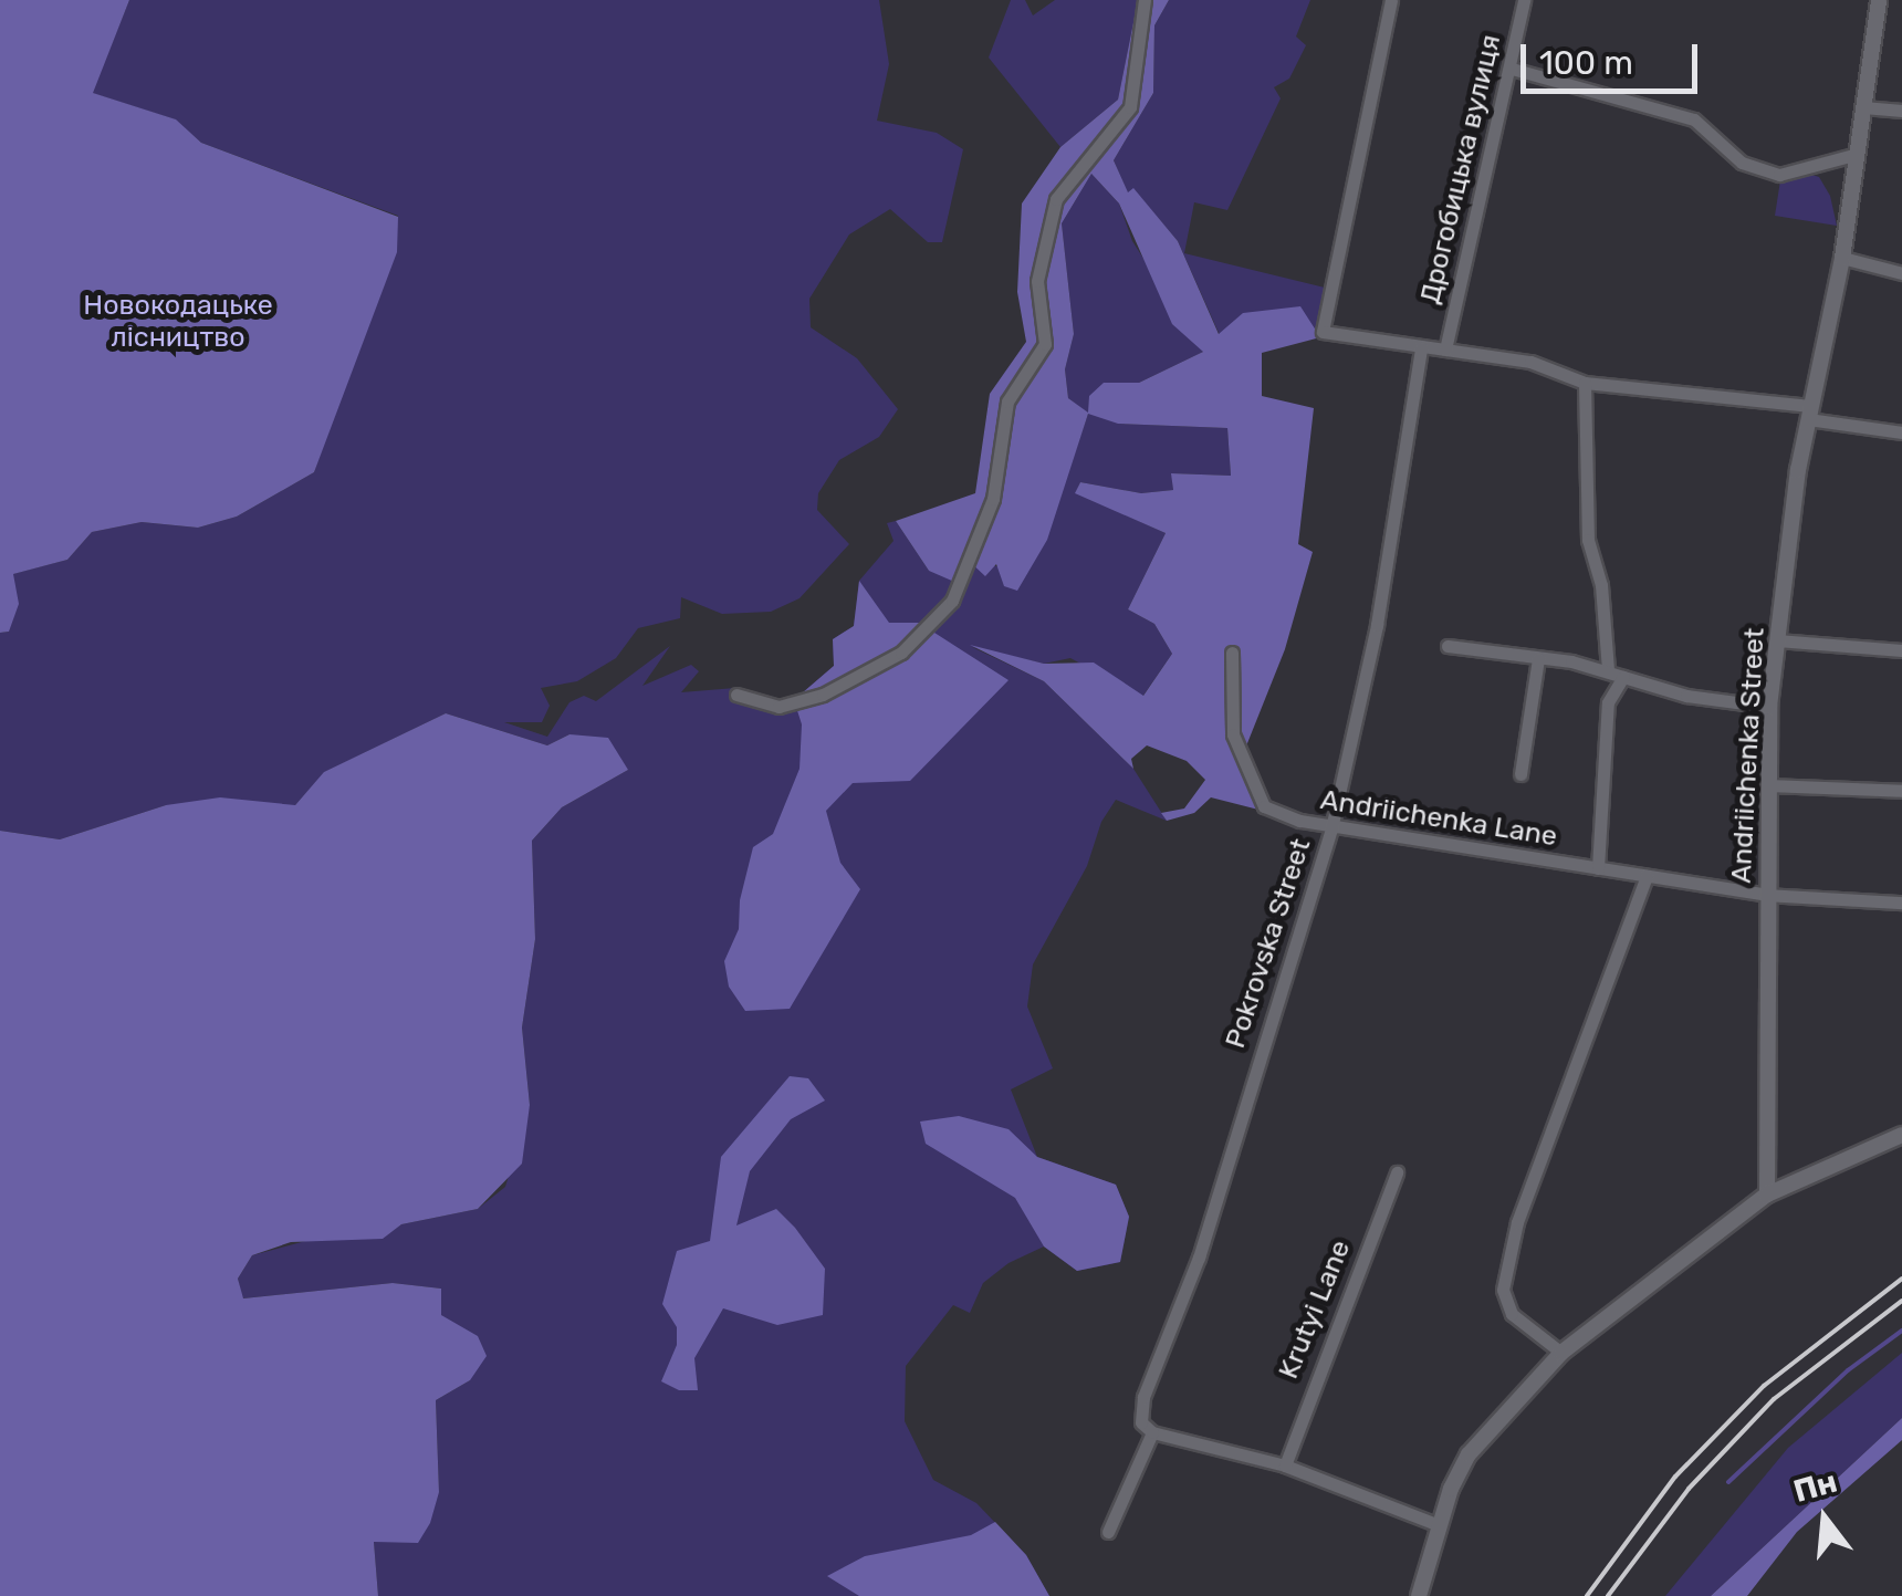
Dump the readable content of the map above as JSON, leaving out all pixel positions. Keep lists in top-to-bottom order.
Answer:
{
  "streets": {
    "street": [
      "Дрогобицька вулиця",
      "Andriichenka Street",
      "Andriichenka Lane",
      "Pokrovska Street",
      "Krutyi Lane"
    ]
  },
  "crossings": [
    ["Andriichenka Street", "Andriichenka Lane"],
    ["Andriichenka Lane", "Pokrovska Street"]
  ],
  "parks": ["Новокодацьке лісництво"],
  "scale_bar": "100 m",
  "north": "top"
}
